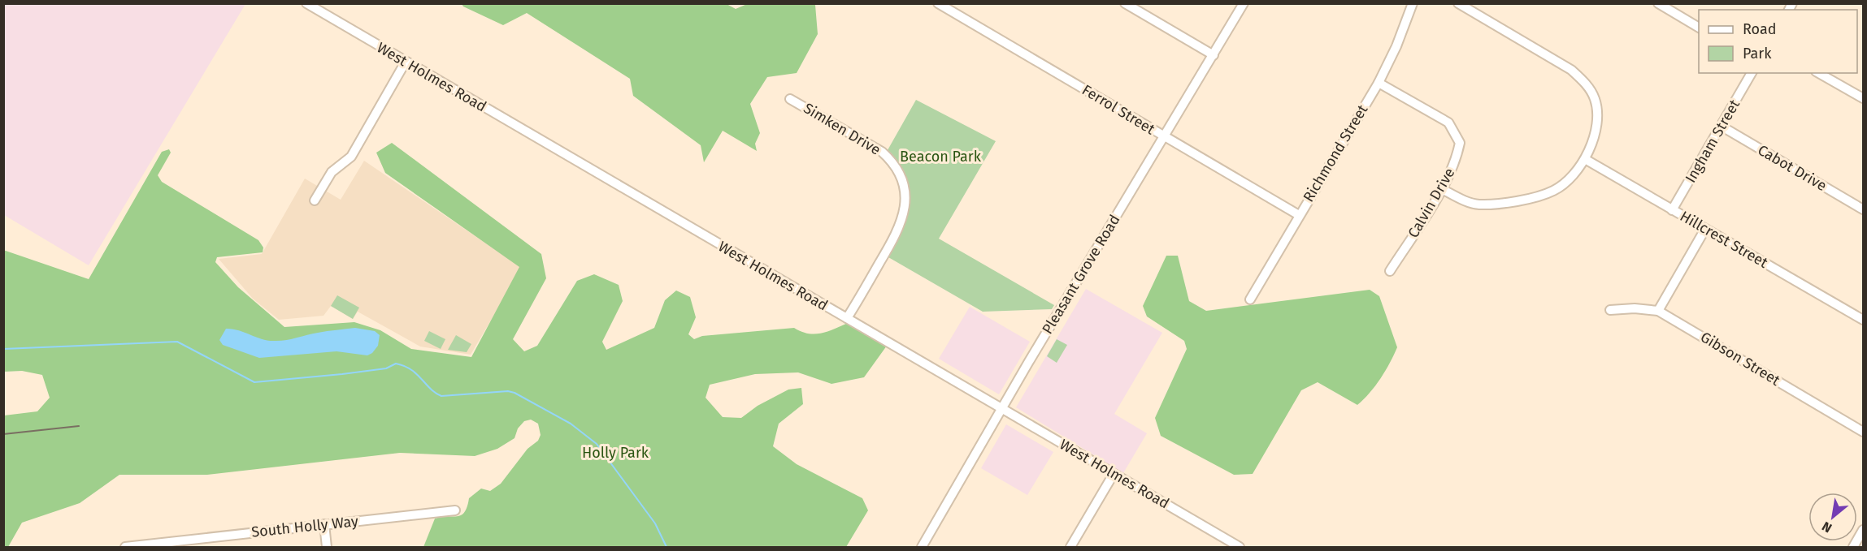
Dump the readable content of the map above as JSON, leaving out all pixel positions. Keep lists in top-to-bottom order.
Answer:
{
  "streets": {
    "street": [
      "West Holmes Road",
      "Ferrol Street",
      "Simken Drive",
      "Ingham Street",
      "Richmond Street",
      "Cabot Drive",
      "Calvin Drive",
      "Hillcrest Street",
      "Pleasant Grove Road",
      "Gibson Street",
      "South Holly Way"
    ]
  },
  "crossings": [
    ["West Holmes Road", "Simken Drive"],
    ["West Holmes Road", "Pleasant Grove Road"],
    ["Ferrol Street", "Richmond Street"],
    ["Ferrol Street", "Pleasant Grove Road"],
    ["Ingham Street", "Cabot Drive"],
    ["Ingham Street", "Hillcrest Street"],
    ["Richmond Street", "Calvin Drive"]
  ],
  "parks": ["Beacon Park", "Holly Park"],
  "legend": ["Road", "Park"],
  "north": "bottom left"
}
